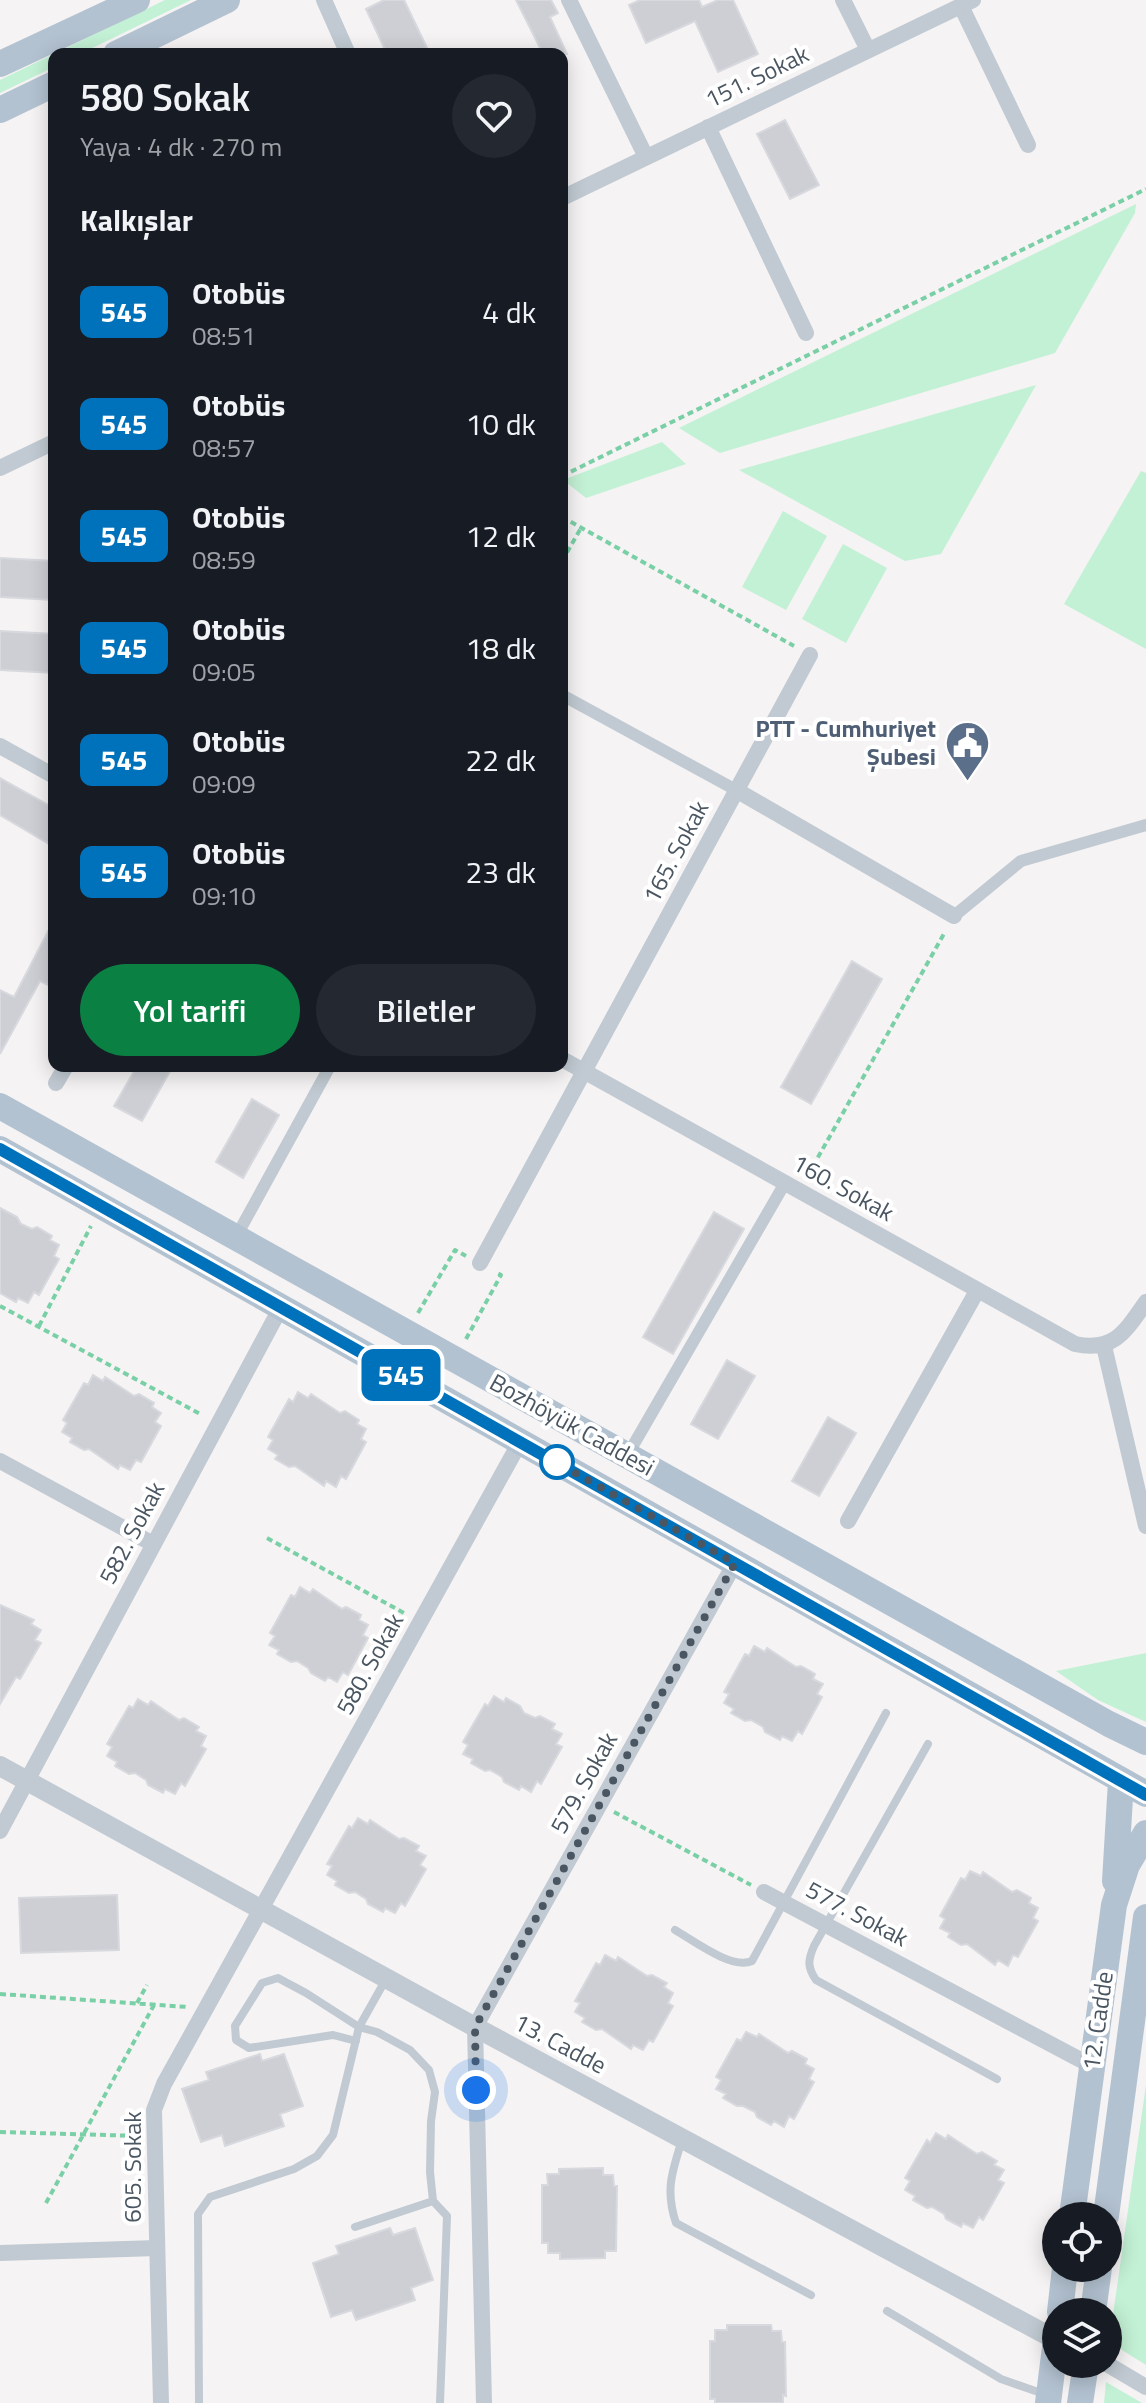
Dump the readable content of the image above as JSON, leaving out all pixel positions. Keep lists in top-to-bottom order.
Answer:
{
  "streets": {
    "main road": ["Bozhöyük Caddesi", "12. Cadde"],
    "street": [
      "151. Sokak",
      "165. Sokak",
      "160. Sokak",
      "582. Sokak",
      "580. Sokak",
      "579. Sokak",
      "577. Sokak",
      "13. Cadde",
      "605. Sokak"
    ]
  },
  "crossings": [
    ["165. Sokak", "160. Sokak"],
    ["Bozhöyük Caddesi", "582. Sokak"],
    ["Bozhöyük Caddesi", "580. Sokak"],
    ["Bozhöyük Caddesi", "579. Sokak"],
    ["582. Sokak", "13. Cadde"],
    ["580. Sokak", "13. Cadde"],
    ["580. Sokak", "605. Sokak"],
    ["579. Sokak", "13. Cadde"],
    ["577. Sokak", "12. Cadde"],
    ["13. Cadde", "605. Sokak"]
  ],
  "places": {
    "public building": ["PTT - Cumhuriyet Şubesi"]
  },
  "lines": ["bus line 545"],
  "page": {
    "on_map": "545",
    "heading": [
      ["580 Sokak", "Yaya · 4 dk · 270 m"],
      "Kalkışlar"
    ],
    "list": [
      {
        "mark": "545",
        "name": "Otobüs",
        "note": "08:51",
        "value": "4 dk"
      },
      {
        "mark": "545",
        "name": "Otobüs",
        "note": "08:57",
        "value": "10 dk"
      },
      {
        "mark": "545",
        "name": "Otobüs",
        "note": "08:59",
        "value": "12 dk"
      },
      {
        "mark": "545",
        "name": "Otobüs",
        "note": "09:05",
        "value": "18 dk"
      },
      {
        "mark": "545",
        "name": "Otobüs",
        "note": "09:09",
        "value": "22 dk"
      },
      {
        "mark": "545",
        "name": "Otobüs",
        "note": "09:10",
        "value": "23 dk"
      }
    ],
    "buttons": ["Yol tarifi", "Biletler"]
  }
}
